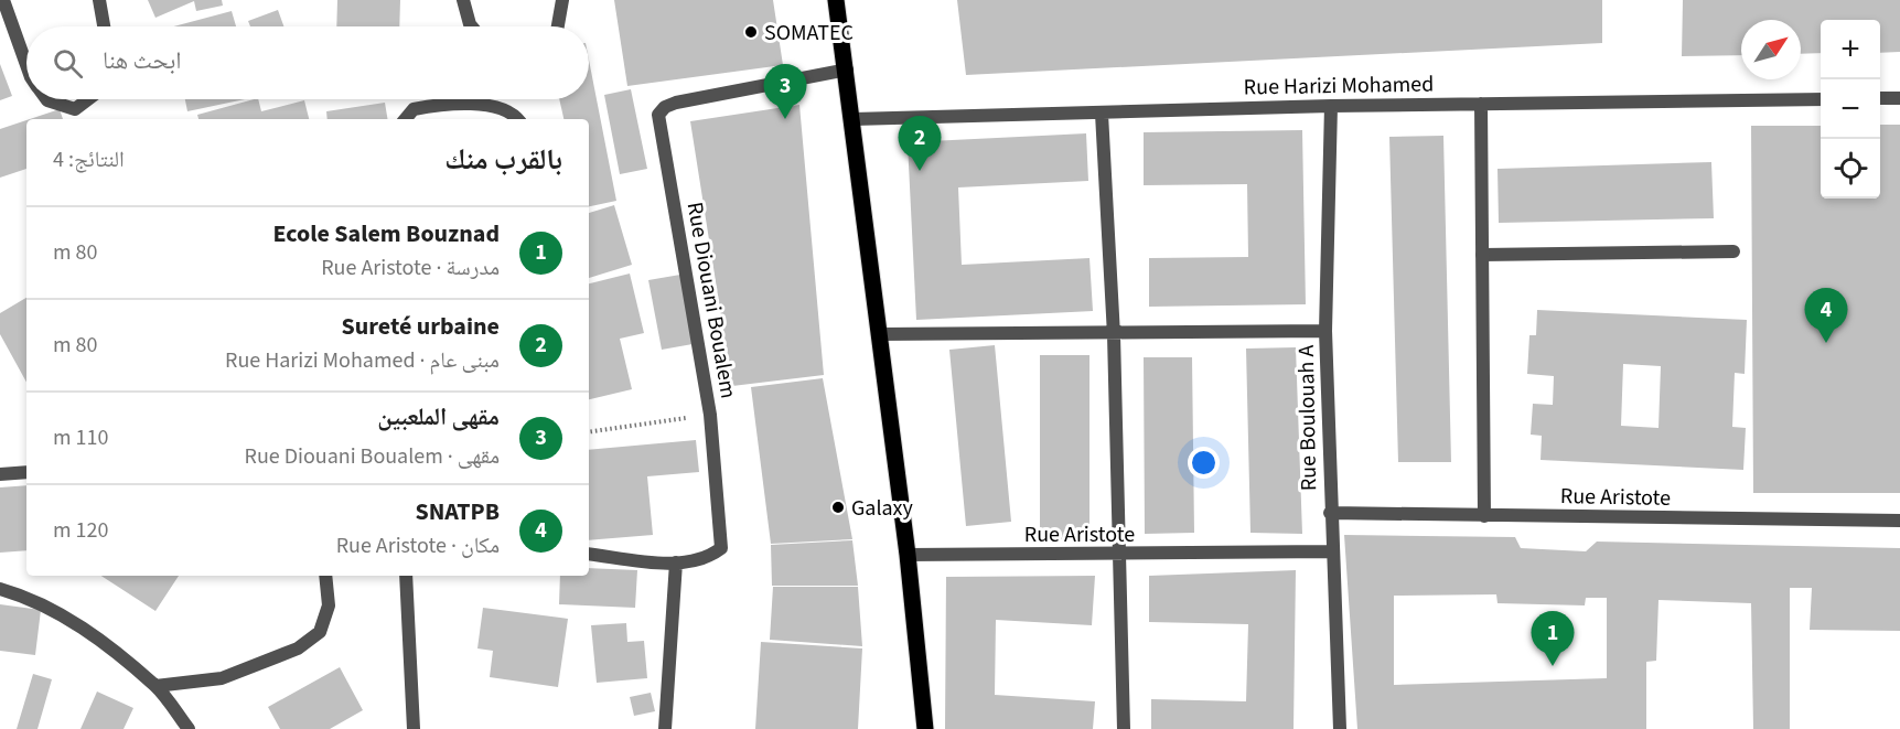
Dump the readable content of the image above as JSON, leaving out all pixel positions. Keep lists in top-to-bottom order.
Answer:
{
  "streets": {
    "street": [
      "Rue Harizi Mohamed",
      "Rue Diouani Boualem",
      "Rue Boulouah A",
      "Rue Aristote"
    ]
  },
  "crossings": [
    ["Rue Harizi Mohamed", "Rue Boulouah A"],
    ["Rue Boulouah A", "Rue Aristote"]
  ],
  "places": ["SOMATEC", "Galaxy"],
  "north": "top right",
  "page": {
    "map_buttons": ["+", "−"],
    "search": "ابحث هنا",
    "pins": [
      "3",
      "2",
      "4",
      "1"
    ],
    "heading": ["بالقرب منك", "النتائج: 4"],
    "list": [
      {
        "mark": "1",
        "name": "Ecole Salem Bouznad",
        "note": "مدرسة · Rue Aristote",
        "value": "80 m"
      },
      {
        "mark": "2",
        "name": "Sureté urbaine",
        "note": "مبنى عام · Rue Harizi Mohamed",
        "value": "80 m"
      },
      {
        "mark": "3",
        "name": "مقهى الملعبين",
        "note": "مقهى · Rue Diouani Boualem",
        "value": "110 m"
      },
      {
        "mark": "4",
        "name": "SNATPB",
        "note": "مكان · Rue Aristote",
        "value": "120 m"
      }
    ]
  }
}
